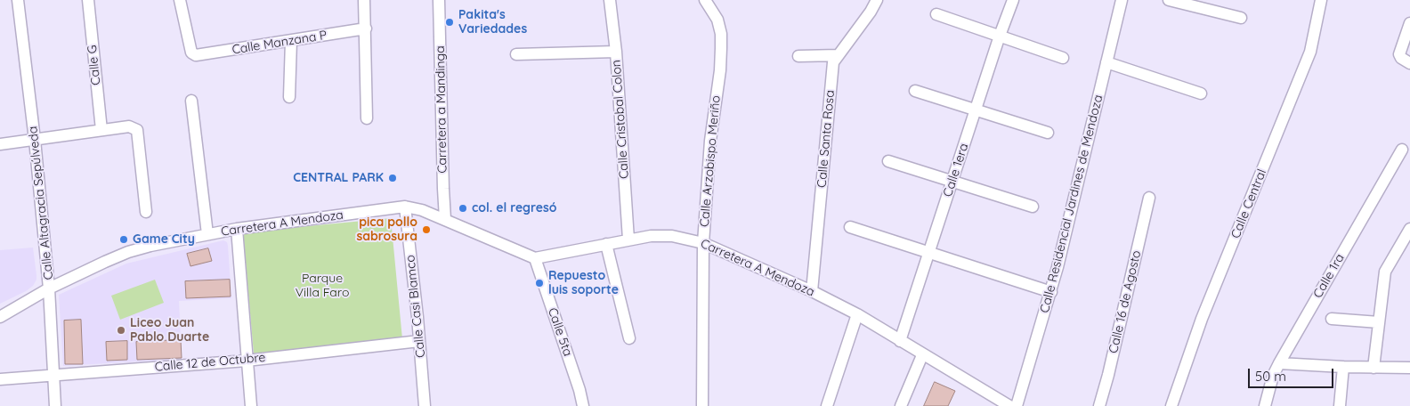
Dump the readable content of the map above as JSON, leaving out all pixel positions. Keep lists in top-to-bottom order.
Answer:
{
  "streets": {
    "street": [
      "Calle Manzana P",
      "Calle G",
      "Carretera a Mandinga",
      "Calle Cristobal Colon",
      "Calle Santa Rosa",
      "Calle Arzobispo Meriño",
      "Calle 1era",
      "Calle Altagracia Sepúlveda",
      "Calle Residencial Jardines de Mendoza",
      "Calle Central",
      "Carretera A Mendoza",
      "Calle 1ra",
      "Calle 16 de Agosto",
      "Calle Casi Blamco",
      "Calle 5ta",
      "Calle 12 de Octubre"
    ]
  },
  "crossings": [
    ["Carretera a Mandinga", "Carretera A Mendoza"],
    ["Calle Cristobal Colon", "Carretera A Mendoza"],
    ["Calle Santa Rosa", "Carretera A Mendoza"],
    ["Calle Arzobispo Meriño", "Carretera A Mendoza"],
    ["Calle 1era", "Carretera A Mendoza"],
    ["Calle Altagracia Sepúlveda", "Carretera A Mendoza"],
    ["Calle Altagracia Sepúlveda", "Calle 12 de Octubre"],
    ["Carretera A Mendoza", "Calle Casi Blamco"],
    ["Carretera A Mendoza", "Calle 5ta"],
    ["Calle Casi Blamco", "Calle 12 de Octubre"]
  ],
  "parks": ["Parque Villa Faro"],
  "places": [
    "Pakita's Variedades",
    "CENTRAL PARK",
    "col. el regresó",
    "pica pollo sabrosura",
    "Game City",
    "Repuesto luis soporte",
    "Liceo Juan Pablo Duarte"
  ],
  "scale_bar": "50 m"
}
